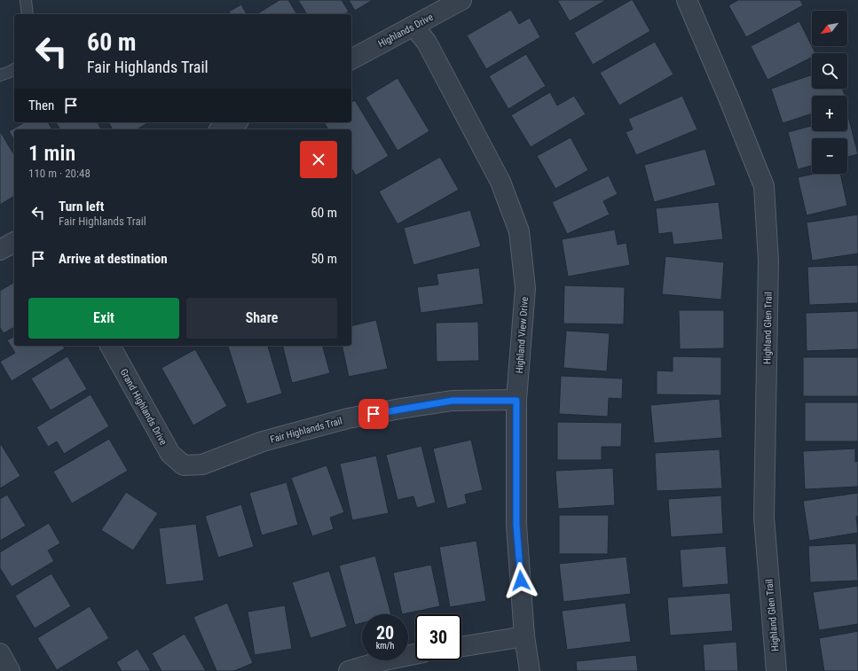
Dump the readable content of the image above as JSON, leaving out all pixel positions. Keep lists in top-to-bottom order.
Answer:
{
  "streets": {
    "street": [
      "Highlands Drive",
      "Highland Glen Trail",
      "Highland View Drive",
      "Grand Highlands Drive",
      "Fair Highlands Trail"
    ]
  },
  "crossings": [
    ["Highlands Drive", "Highland View Drive"],
    ["Highland View Drive", "Fair Highlands Trail"],
    ["Grand Highlands Drive", "Fair Highlands Trail"]
  ],
  "north": "bottom left",
  "page": {
    "map_buttons": ["+", "−"],
    "turn": ["60 m", "Fair Highlands Trail"],
    "then": "Then",
    "heading": ["1 min", "110 m · 20:48"],
    "list": [
      {
        "name": "Turn left",
        "note": "Fair Highlands Trail",
        "value": "60 m"
      },
      {
        "name": "Arrive at destination",
        "value": "50 m"
      }
    ],
    "buttons": ["Exit", "Share"],
    "speed": "20 km/h",
    "limit": "30"
  }
}
